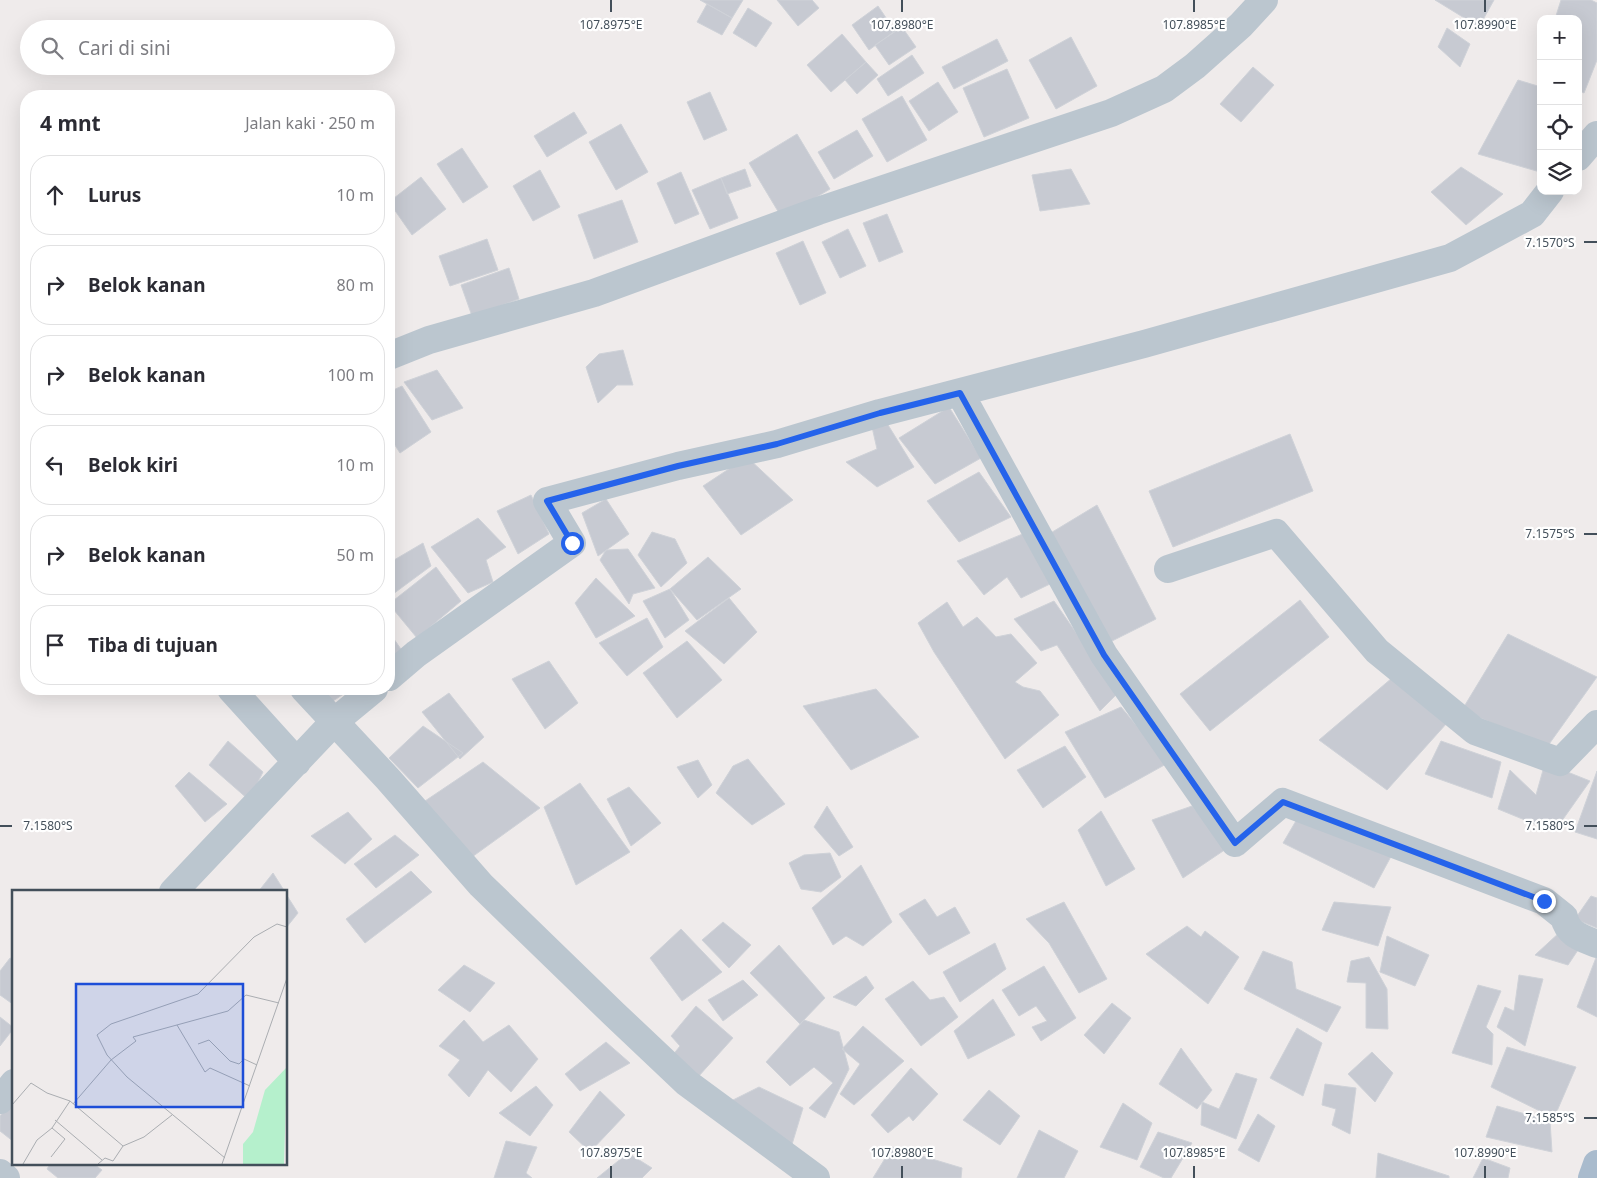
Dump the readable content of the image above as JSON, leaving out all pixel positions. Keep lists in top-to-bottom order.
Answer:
{
  "page": {
    "map_buttons": ["+", "−"],
    "search": "Cari di sini",
    "heading": ["4 mnt", "Jalan kaki · 250 m"],
    "list": [
      ["Lurus", "10 m"],
      ["Belok kanan", "80 m"],
      ["Belok kanan", "100 m"],
      ["Belok kiri", "10 m"],
      ["Belok kanan", "50 m"],
      "Tiba di tujuan"
    ]
  },
  "coordinates": [
    "107.8975°E",
    "107.8980°E",
    "107.8985°E",
    "107.8990°E",
    "7.1570°S",
    "7.1575°S",
    "7.1580°S",
    "7.1585°S"
  ]
}
